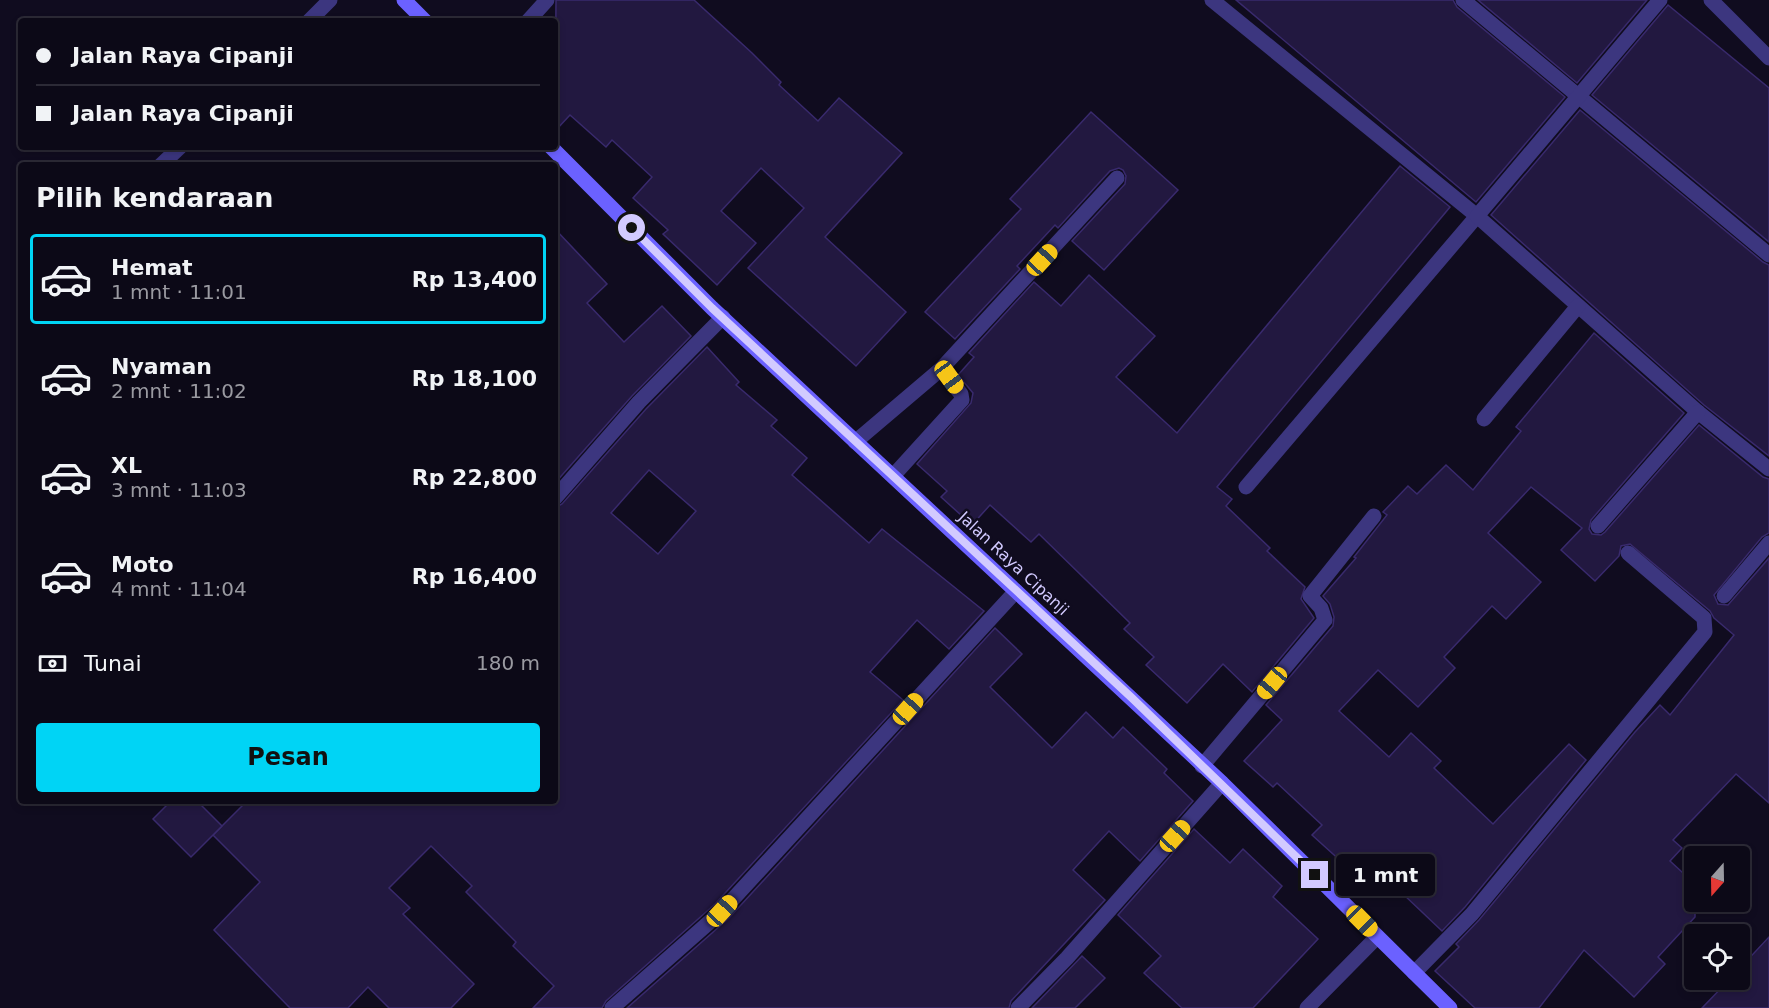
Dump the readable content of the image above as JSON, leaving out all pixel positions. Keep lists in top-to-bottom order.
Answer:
{
  "streets": {
    "main road": ["Jalan Raya Cipanji"]
  },
  "north": "bottom",
  "page": {
    "banner": ["Jalan Raya Cipanji", "Jalan Raya Cipanji"],
    "heading": "Pilih kendaraan",
    "list": [
      {
        "name": "Hemat",
        "note": "1 mnt · 11:01",
        "value": "Rp 13,400"
      },
      {
        "name": "Nyaman",
        "note": "2 mnt · 11:02",
        "value": "Rp 18,100"
      },
      {
        "name": "XL",
        "note": "3 mnt · 11:03",
        "value": "Rp 22,800"
      },
      {
        "name": "Moto",
        "note": "4 mnt · 11:04",
        "value": "Rp 16,400"
      }
    ],
    "pay": ["Tunai", "180 m"],
    "buttons": "Pesan",
    "bubble": "1 mnt"
  }
}
